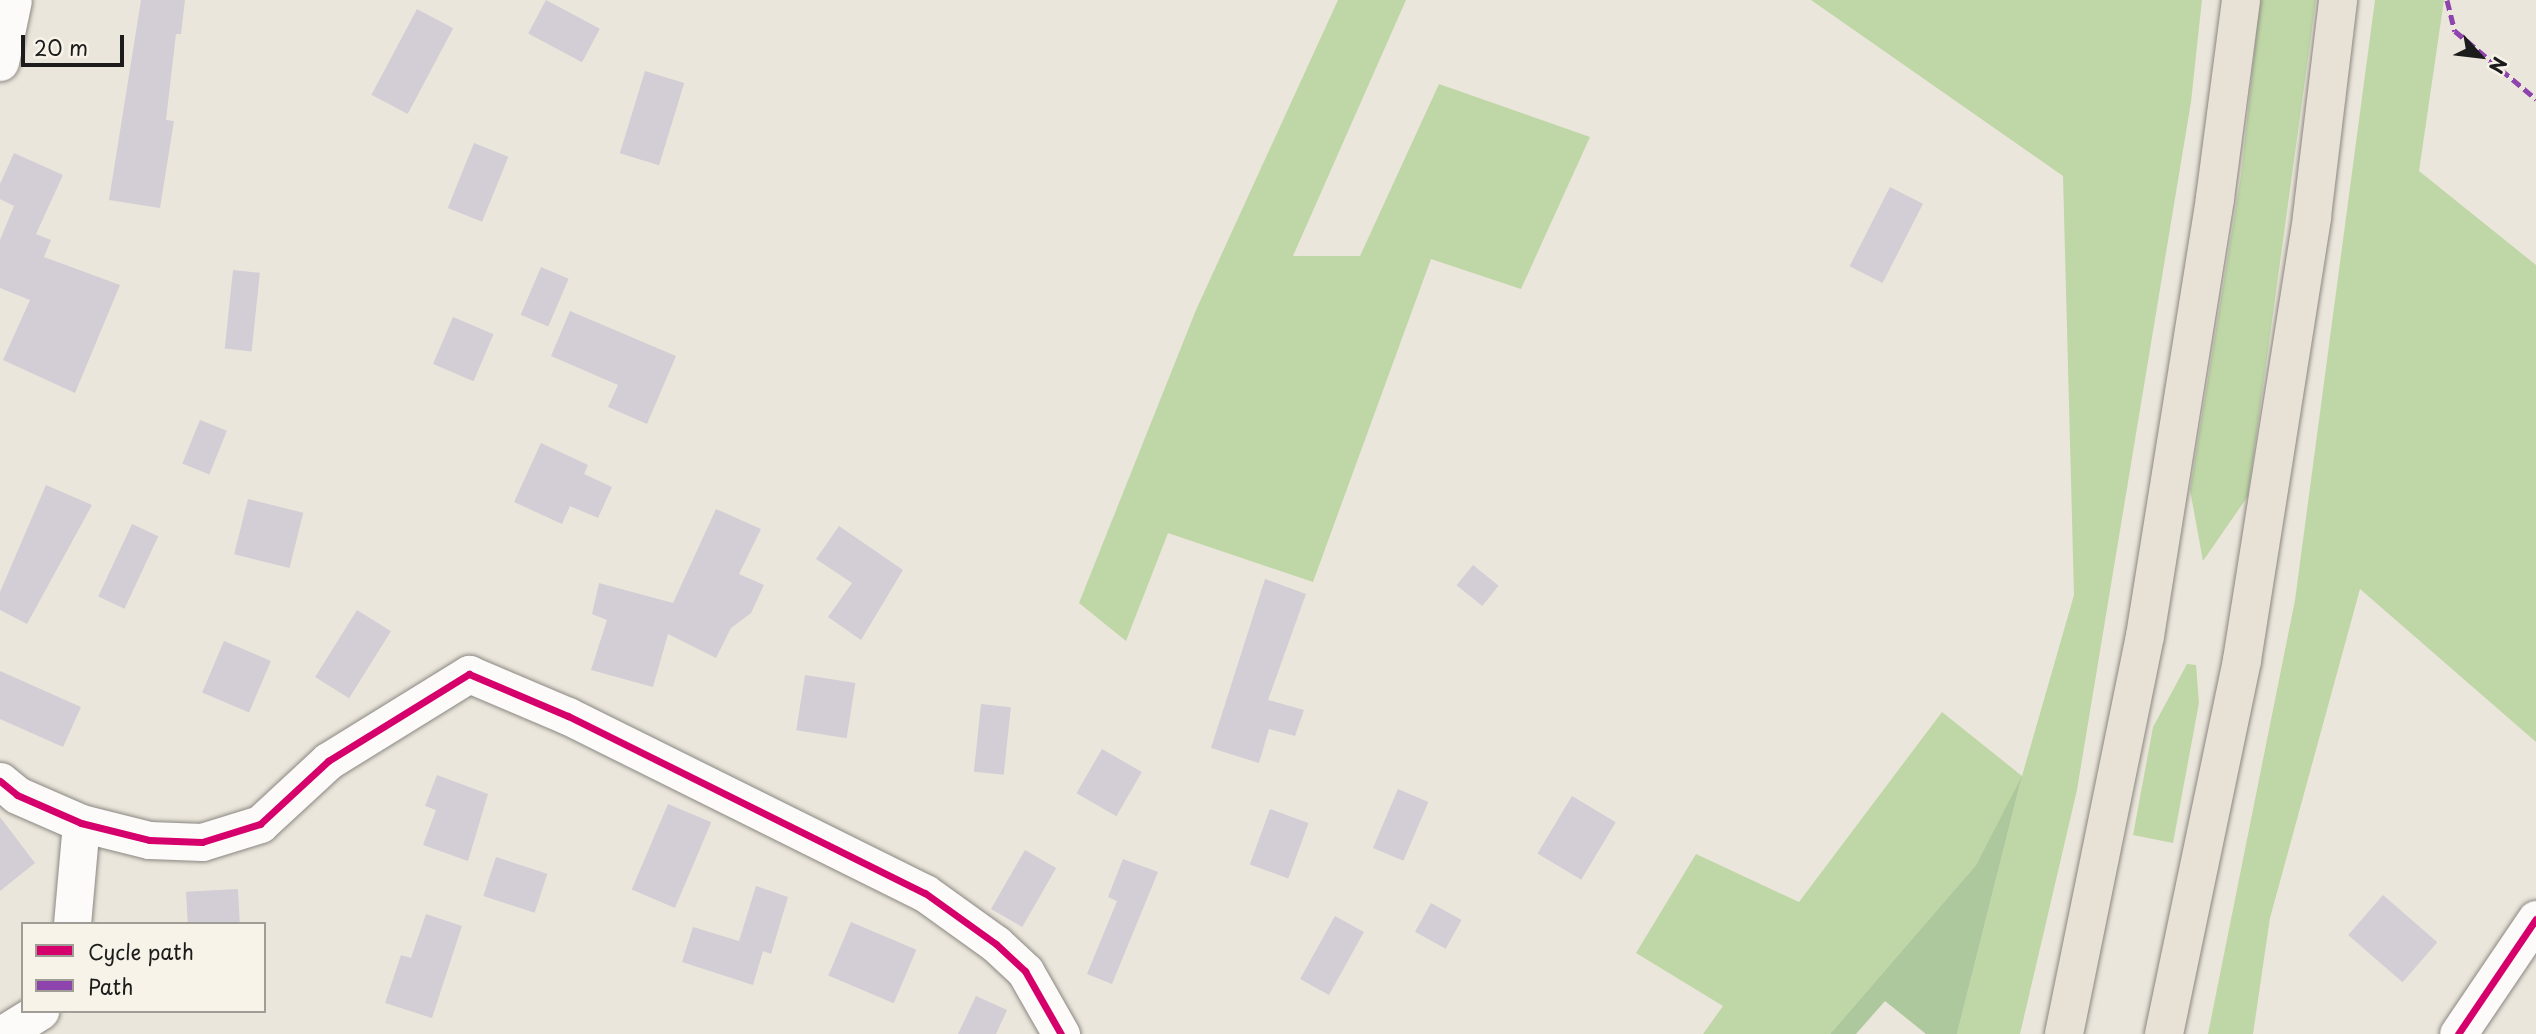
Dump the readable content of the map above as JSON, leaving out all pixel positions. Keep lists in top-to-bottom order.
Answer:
{
  "legend": ["Cycle path", "Path"],
  "scale_bar": "20 m",
  "north": "bottom right"
}
